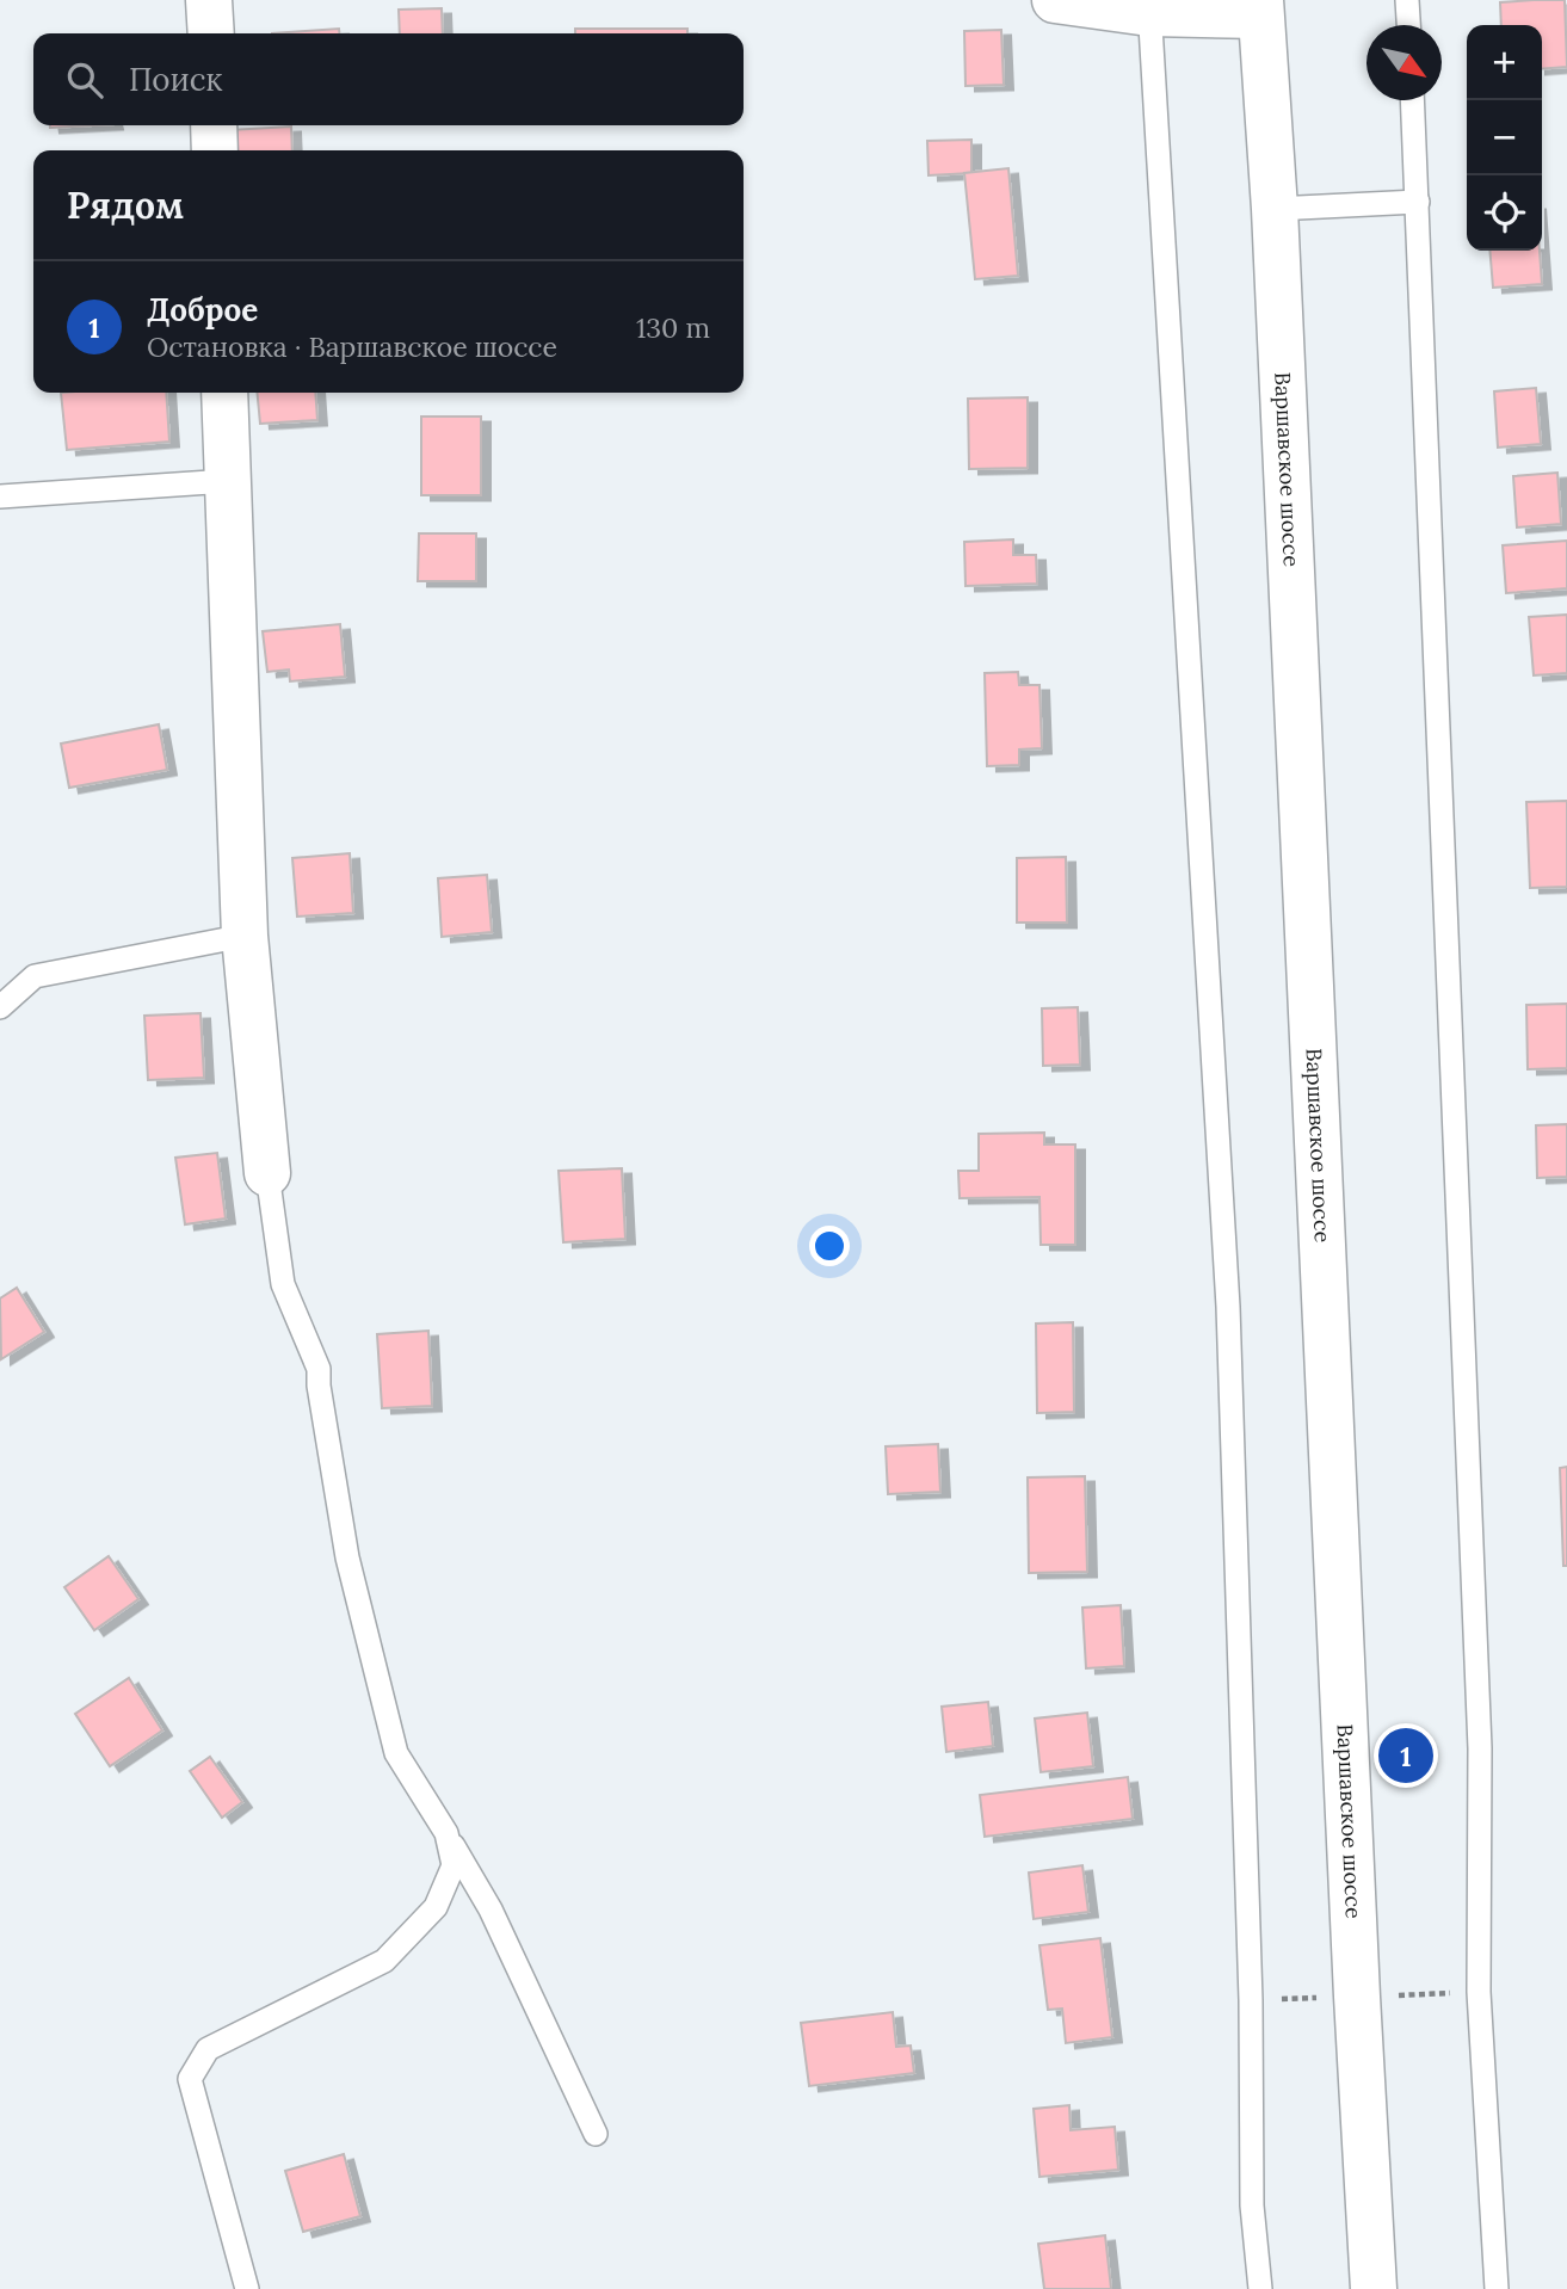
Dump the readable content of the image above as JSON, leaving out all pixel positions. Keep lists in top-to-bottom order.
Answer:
{
  "streets": {
    "main road": ["Варшавское шоссе"]
  },
  "north": "bottom right",
  "page": {
    "map_buttons": ["+", "−"],
    "search": "Поиск",
    "heading": "Рядом",
    "list": [
      {
        "mark": "1",
        "name": "Доброе",
        "note": "Остановка · Варшавское шоссе",
        "value": "130 m"
      }
    ],
    "pins": "1"
  }
}
